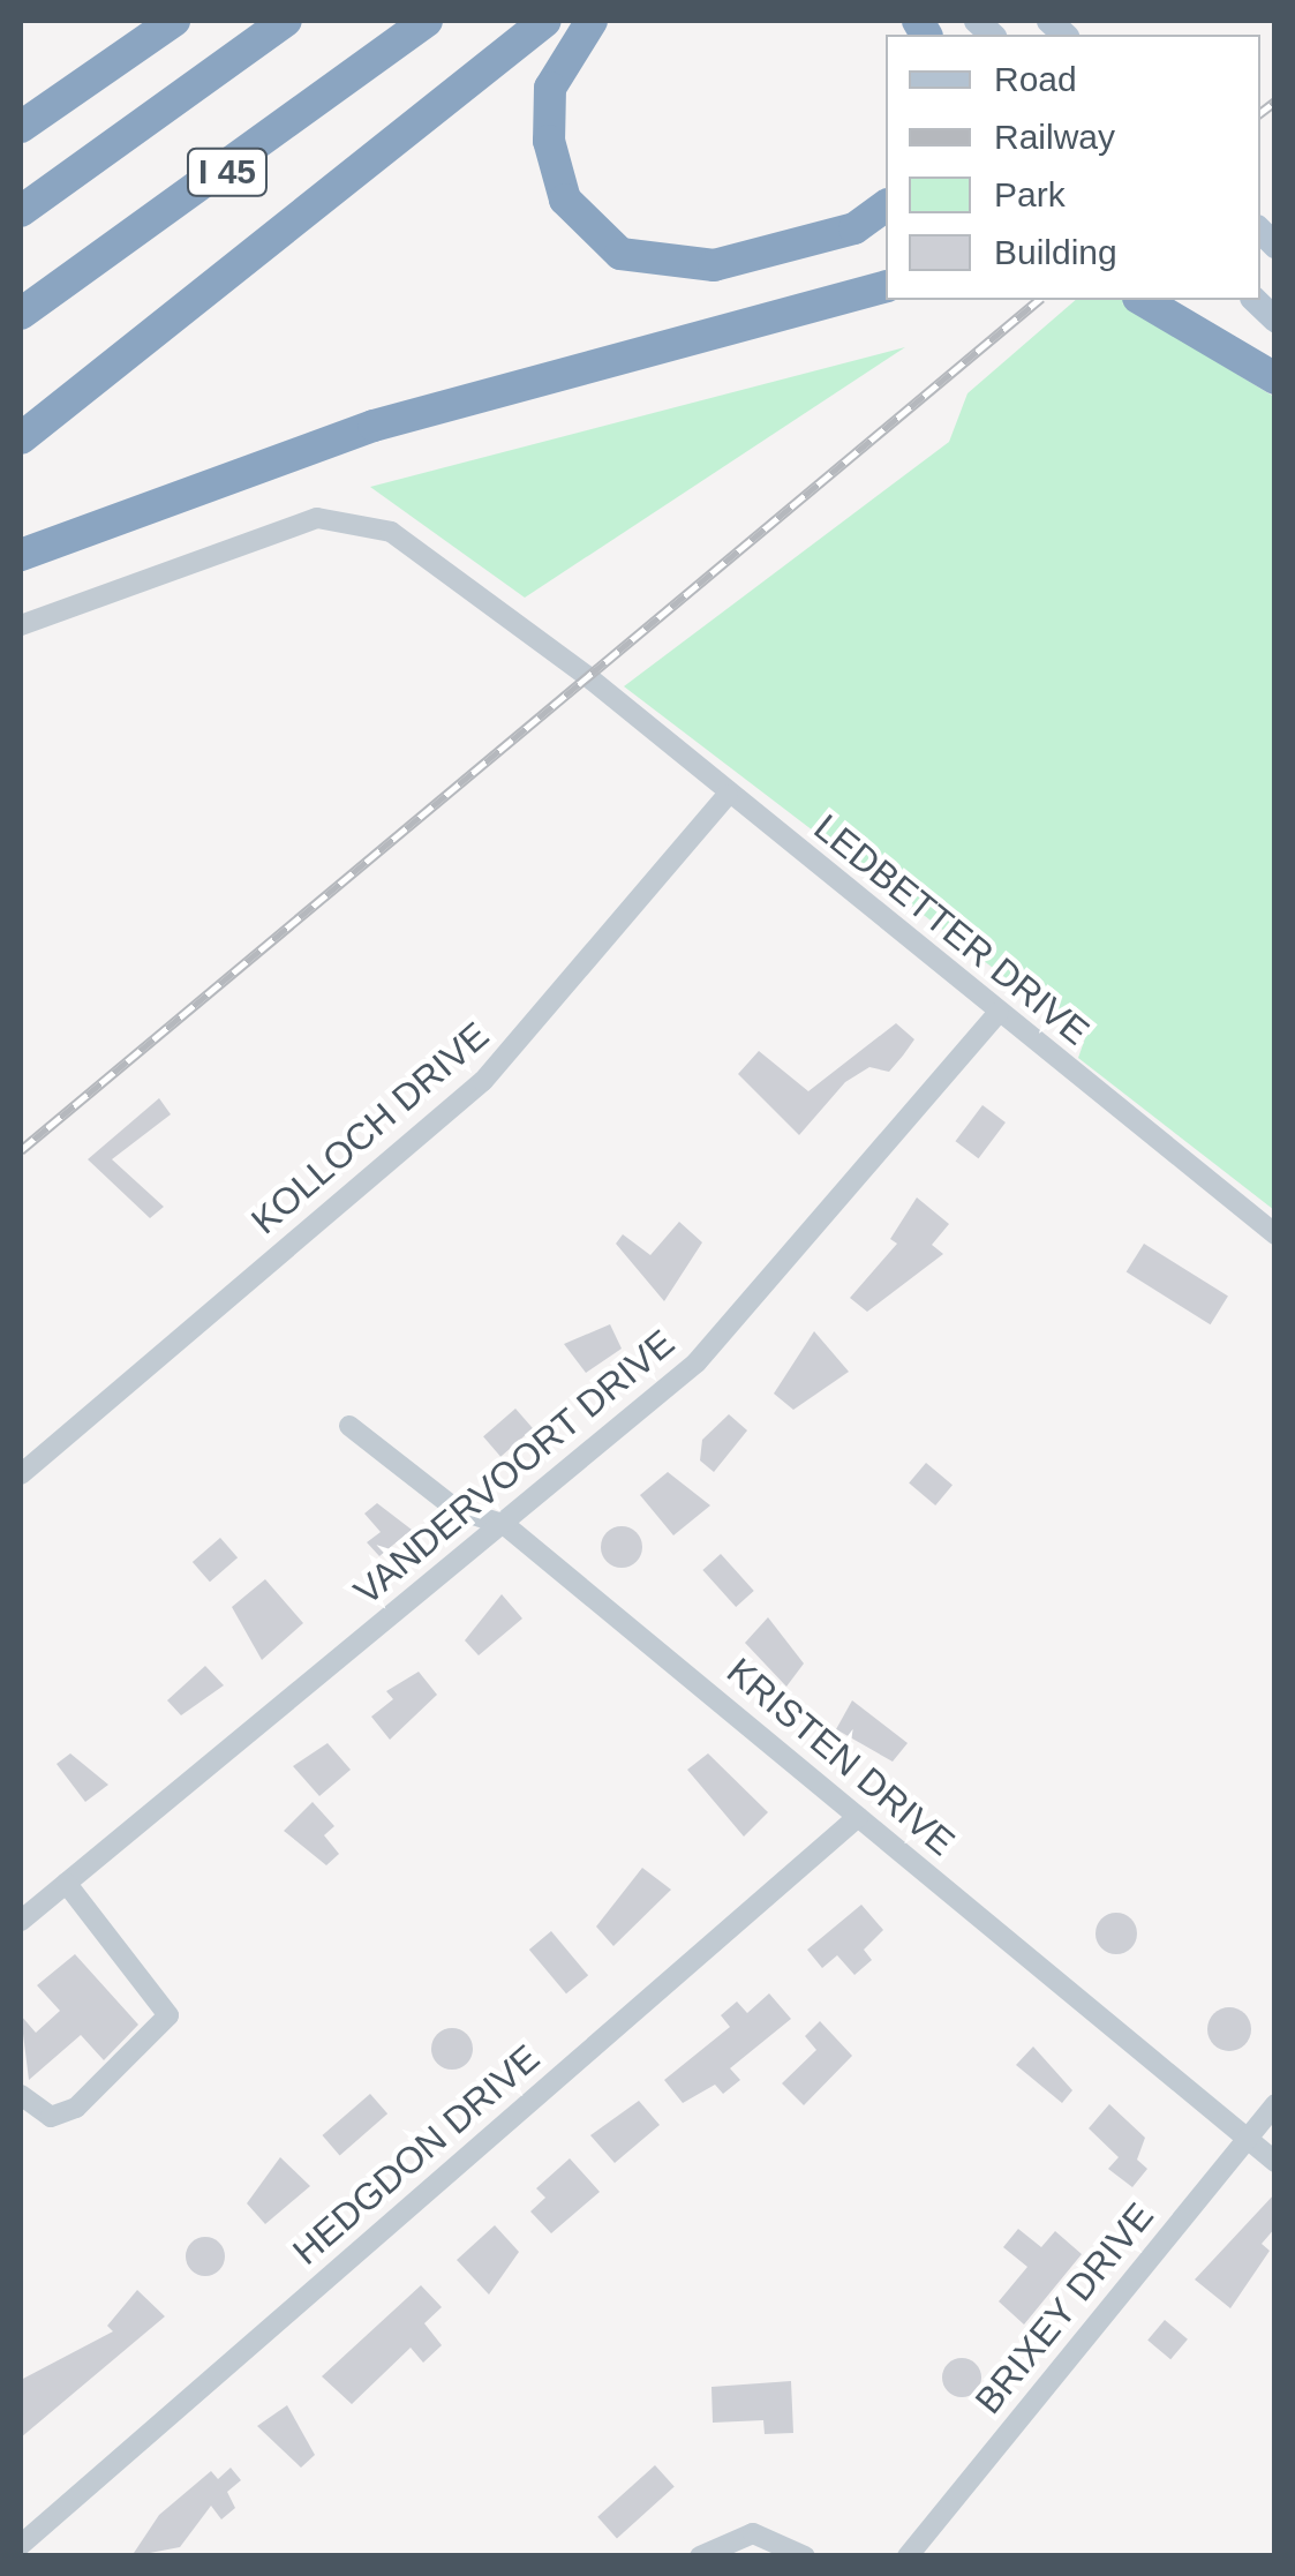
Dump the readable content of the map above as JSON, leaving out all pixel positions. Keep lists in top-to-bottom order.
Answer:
{
  "streets": {
    "highway": ["I 45"],
    "street": [
      "LEDBETTER DRIVE",
      "KOLLOCH DRIVE",
      "VANDERVOORT DRIVE",
      "KRISTEN DRIVE",
      "HEDGDON DRIVE",
      "BRIXEY DRIVE"
    ]
  },
  "crossings": [
    ["LEDBETTER DRIVE", "KOLLOCH DRIVE"],
    ["LEDBETTER DRIVE", "VANDERVOORT DRIVE"],
    ["VANDERVOORT DRIVE", "KRISTEN DRIVE"],
    ["KRISTEN DRIVE", "HEDGDON DRIVE"],
    ["KRISTEN DRIVE", "BRIXEY DRIVE"]
  ],
  "legend": [
    "Road",
    "Railway",
    "Park",
    "Building"
  ]
}
